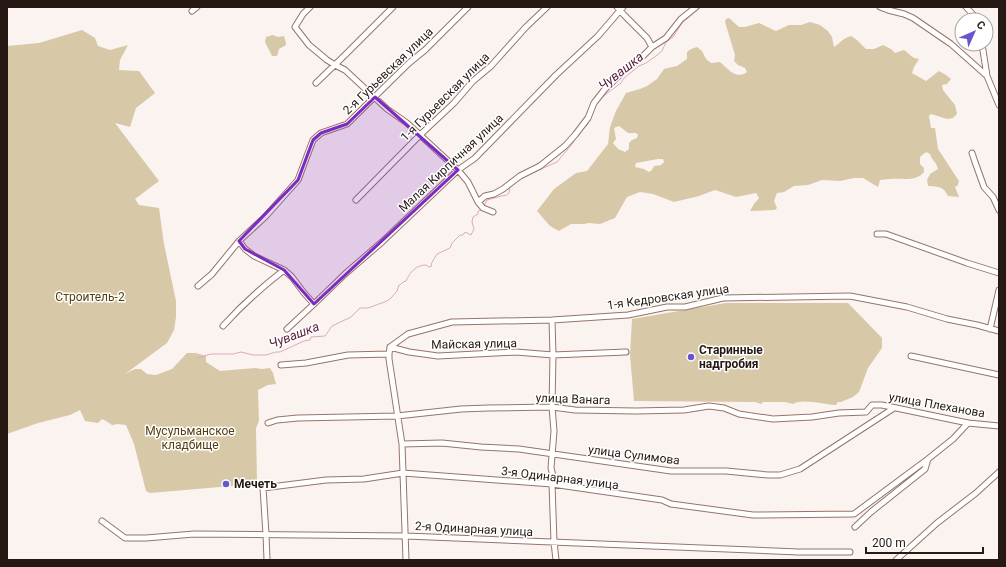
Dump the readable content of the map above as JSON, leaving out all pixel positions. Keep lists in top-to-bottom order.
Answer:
{
  "streets": {
    "street": [
      "2-я Гурьевская улица",
      "1-я Гурьевская улица",
      "Малая Кирпичная улица",
      "1-я Кедровская улица",
      "Майская улица",
      "улица Ванага",
      "улица Плеханова",
      "улица Сулимова",
      "3-я Одинарная улица",
      "2-я Одинарная улица"
    ]
  },
  "crossings": [
    ["1-я Кедровская улица", "Майская улица"],
    ["улица Ванага", "улица Плеханова"],
    ["улица Плеханова", "улица Сулимова"],
    ["3-я Одинарная улица", "2-я Одинарная улица"]
  ],
  "water": ["Чувашка"],
  "parks": ["Строитель-2", "Мусульманское кладбище"],
  "places": ["Старинные надгробия", "Мечеть"],
  "scale_bar": "200 m",
  "north": "top right"
}
